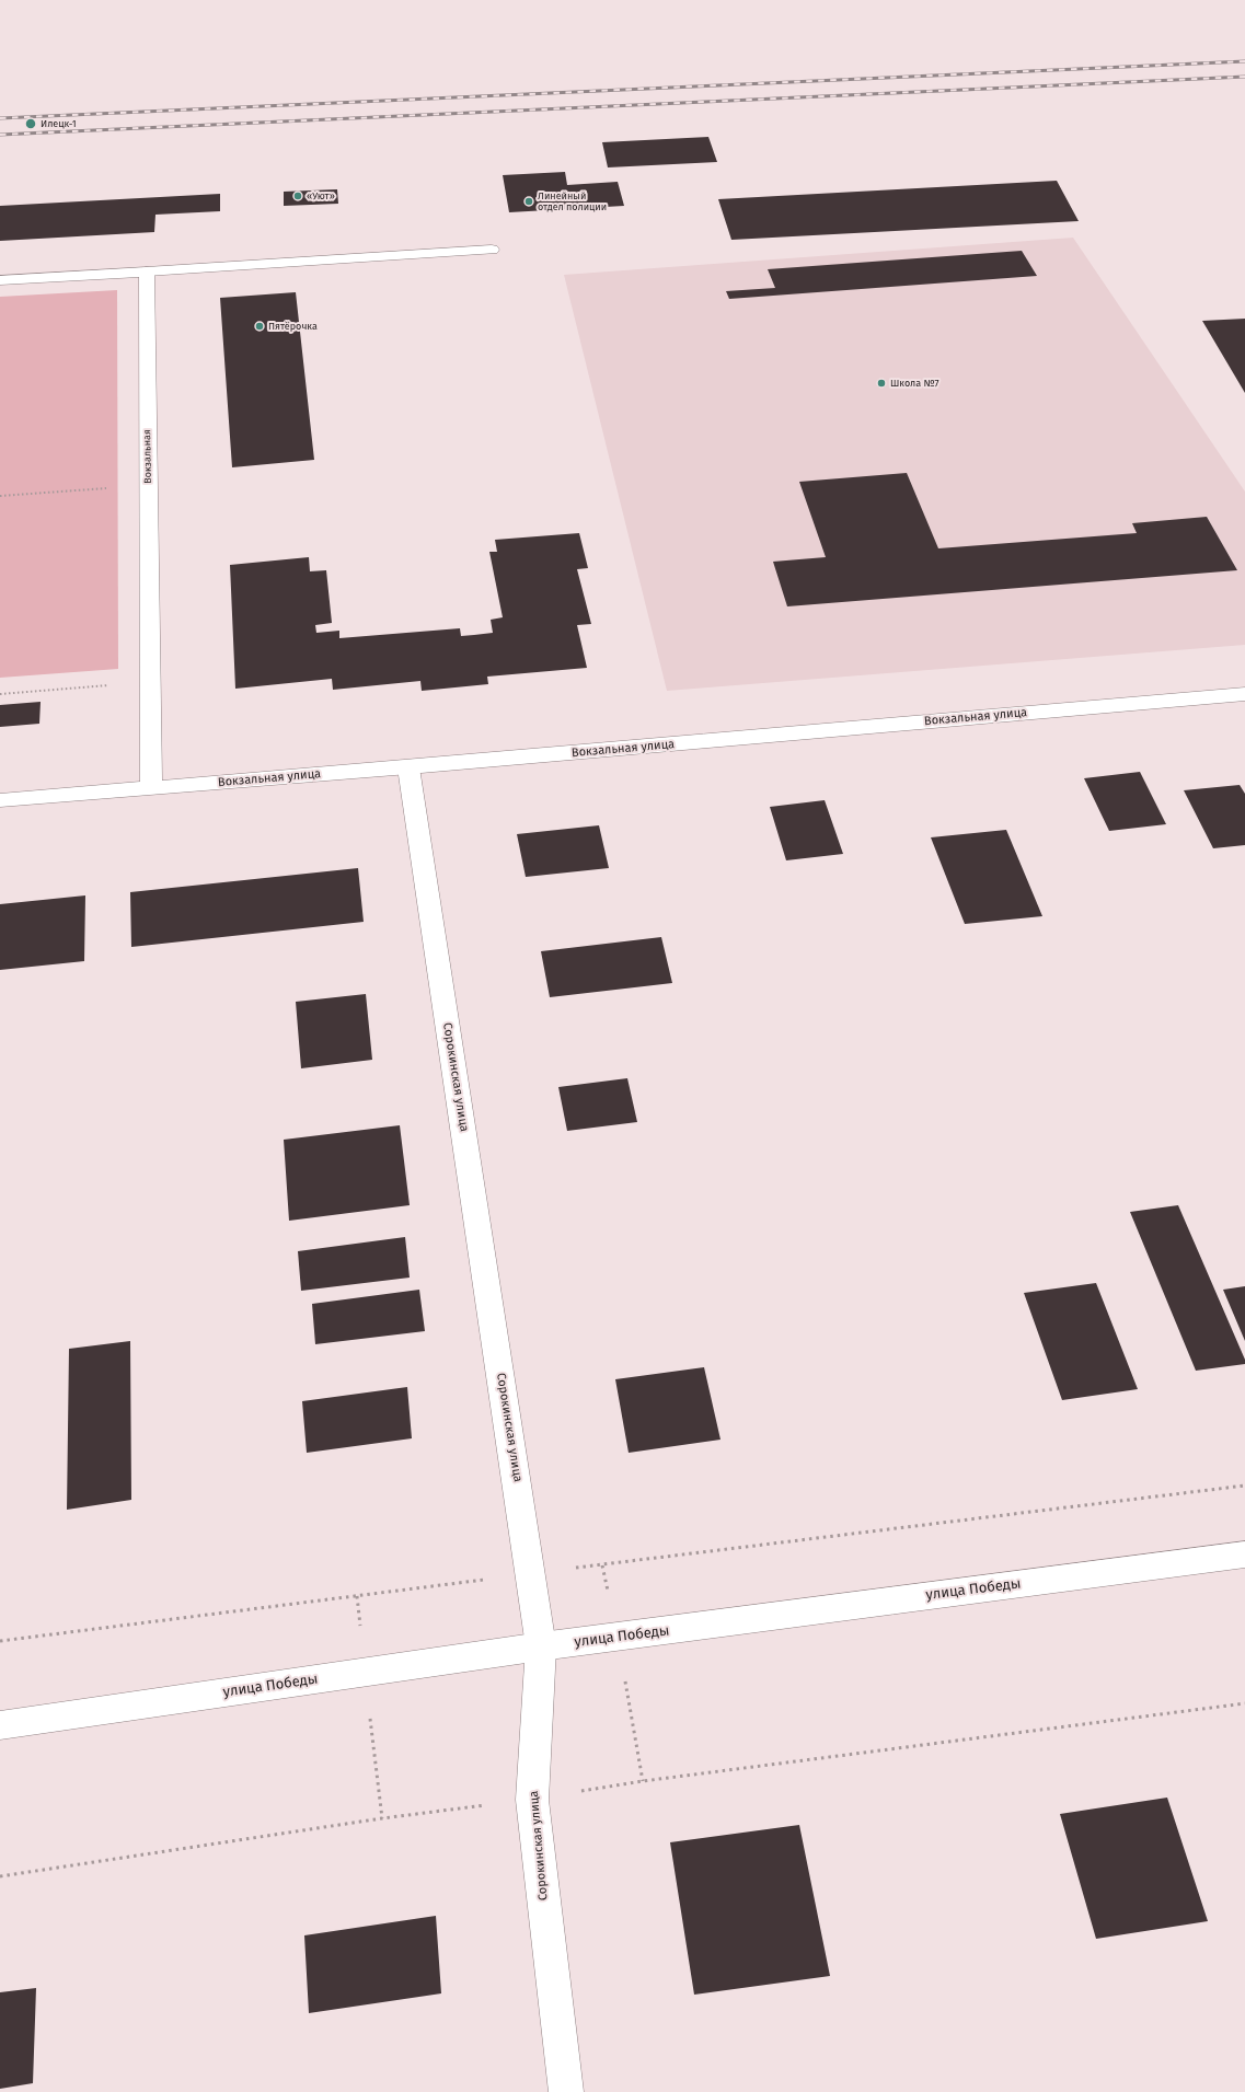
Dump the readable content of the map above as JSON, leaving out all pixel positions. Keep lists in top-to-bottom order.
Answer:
{
  "streets": {
    "street": [
      "Вокзальная",
      "Вокзальная улица",
      "Сорокинская улица",
      "улица Победы"
    ]
  },
  "crossings": [
    ["Вокзальная", "Вокзальная улица"],
    ["Вокзальная улица", "Сорокинская улица"],
    ["Сорокинская улица", "улица Победы"]
  ],
  "places": [
    "Илецк-1",
    "«Уют»",
    "Линейный отдел полиции",
    "Пятёрочка",
    "Школа №7"
  ]
}
